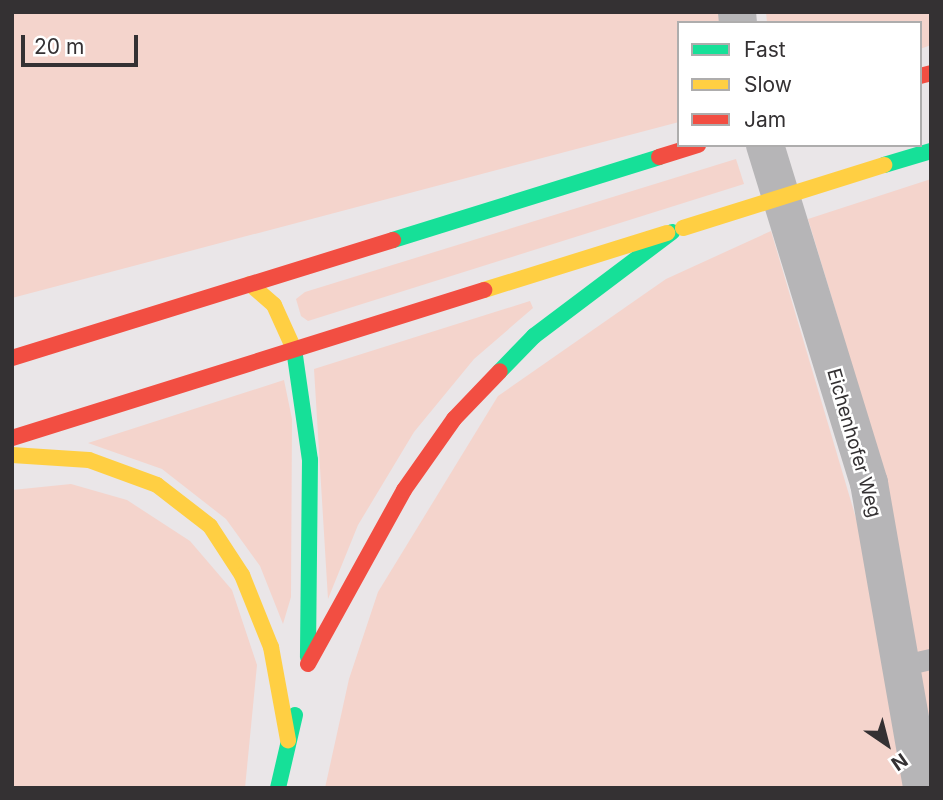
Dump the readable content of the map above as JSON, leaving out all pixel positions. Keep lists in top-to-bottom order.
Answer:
{
  "streets": {
    "street": ["Eichenhofer Weg"]
  },
  "legend": ["Fast", "Slow", "Jam"],
  "scale_bar": "20 m",
  "north": "bottom right"
}
